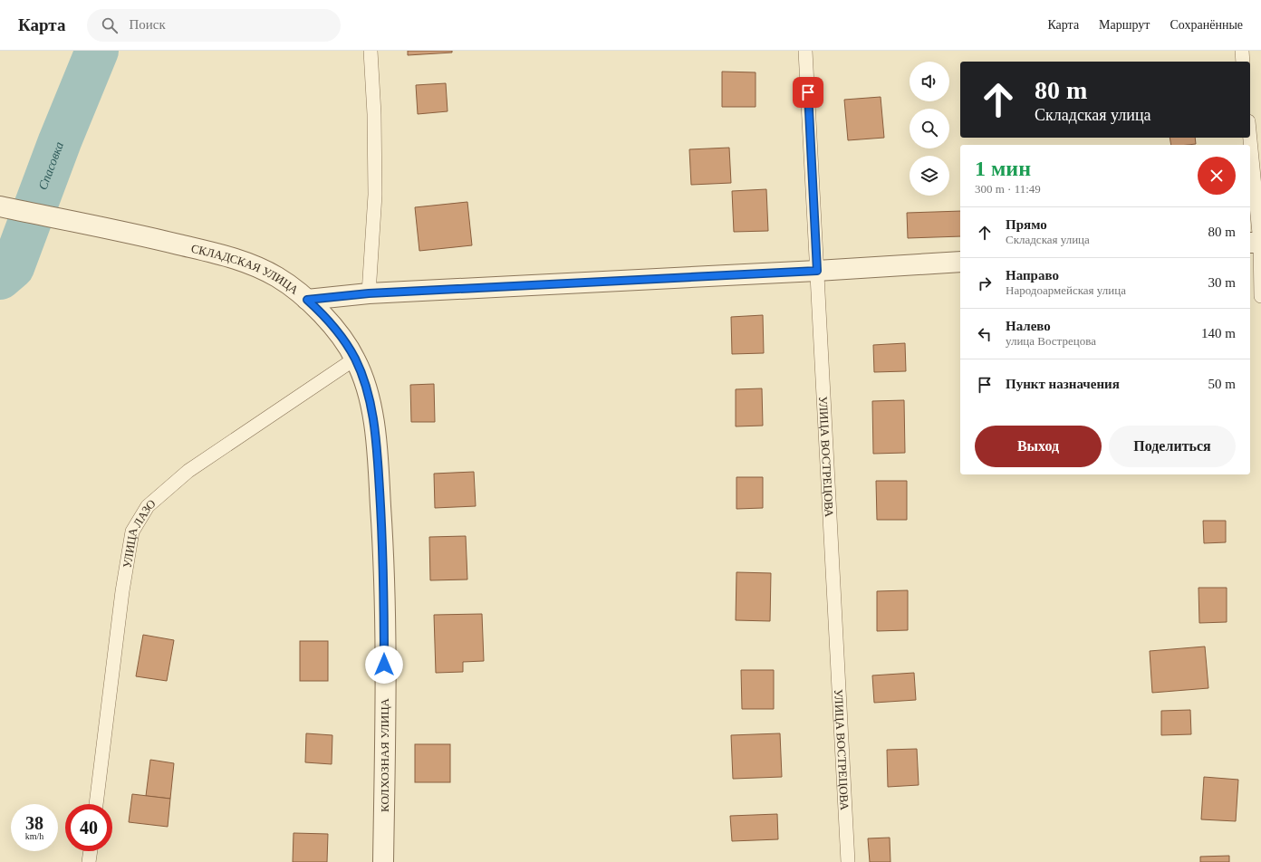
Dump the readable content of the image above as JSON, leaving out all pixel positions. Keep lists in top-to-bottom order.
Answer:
{
  "streets": {
    "street": ["СКЛАДСКАЯ УЛИЦА", "КОЛХОЗНАЯ УЛИЦА"],
    "lane": ["УЛИЦА ВОСТРЕЦОВА", "УЛИЦА ЛАЗО"]
  },
  "crossings": [
    ["СКЛАДСКАЯ УЛИЦА", "УЛИЦА ЛАЗО"],
    ["СКЛАДСКАЯ УЛИЦА", "КОЛХОЗНАЯ УЛИЦА"]
  ],
  "water": ["Спасовка"],
  "page": {
    "header": "Карта",
    "search": "Поиск",
    "nav": ["Карта", "Маршрут", "Сохранённые"],
    "turn": ["80 m", "Складская улица"],
    "heading": ["1 мин", "300 m · 11:49"],
    "list": [
      {
        "name": "Прямо",
        "note": "Складская улица",
        "value": "80 m"
      },
      {
        "name": "Направо",
        "note": "Народоармейская улица",
        "value": "30 m"
      },
      {
        "name": "Налево",
        "note": "улица Вострецова",
        "value": "140 m"
      },
      {
        "name": "Пункт назначения",
        "value": "50 m"
      }
    ],
    "buttons": ["Выход", "Поделиться"],
    "speed": "38 km/h",
    "limit": "40"
  }
}
